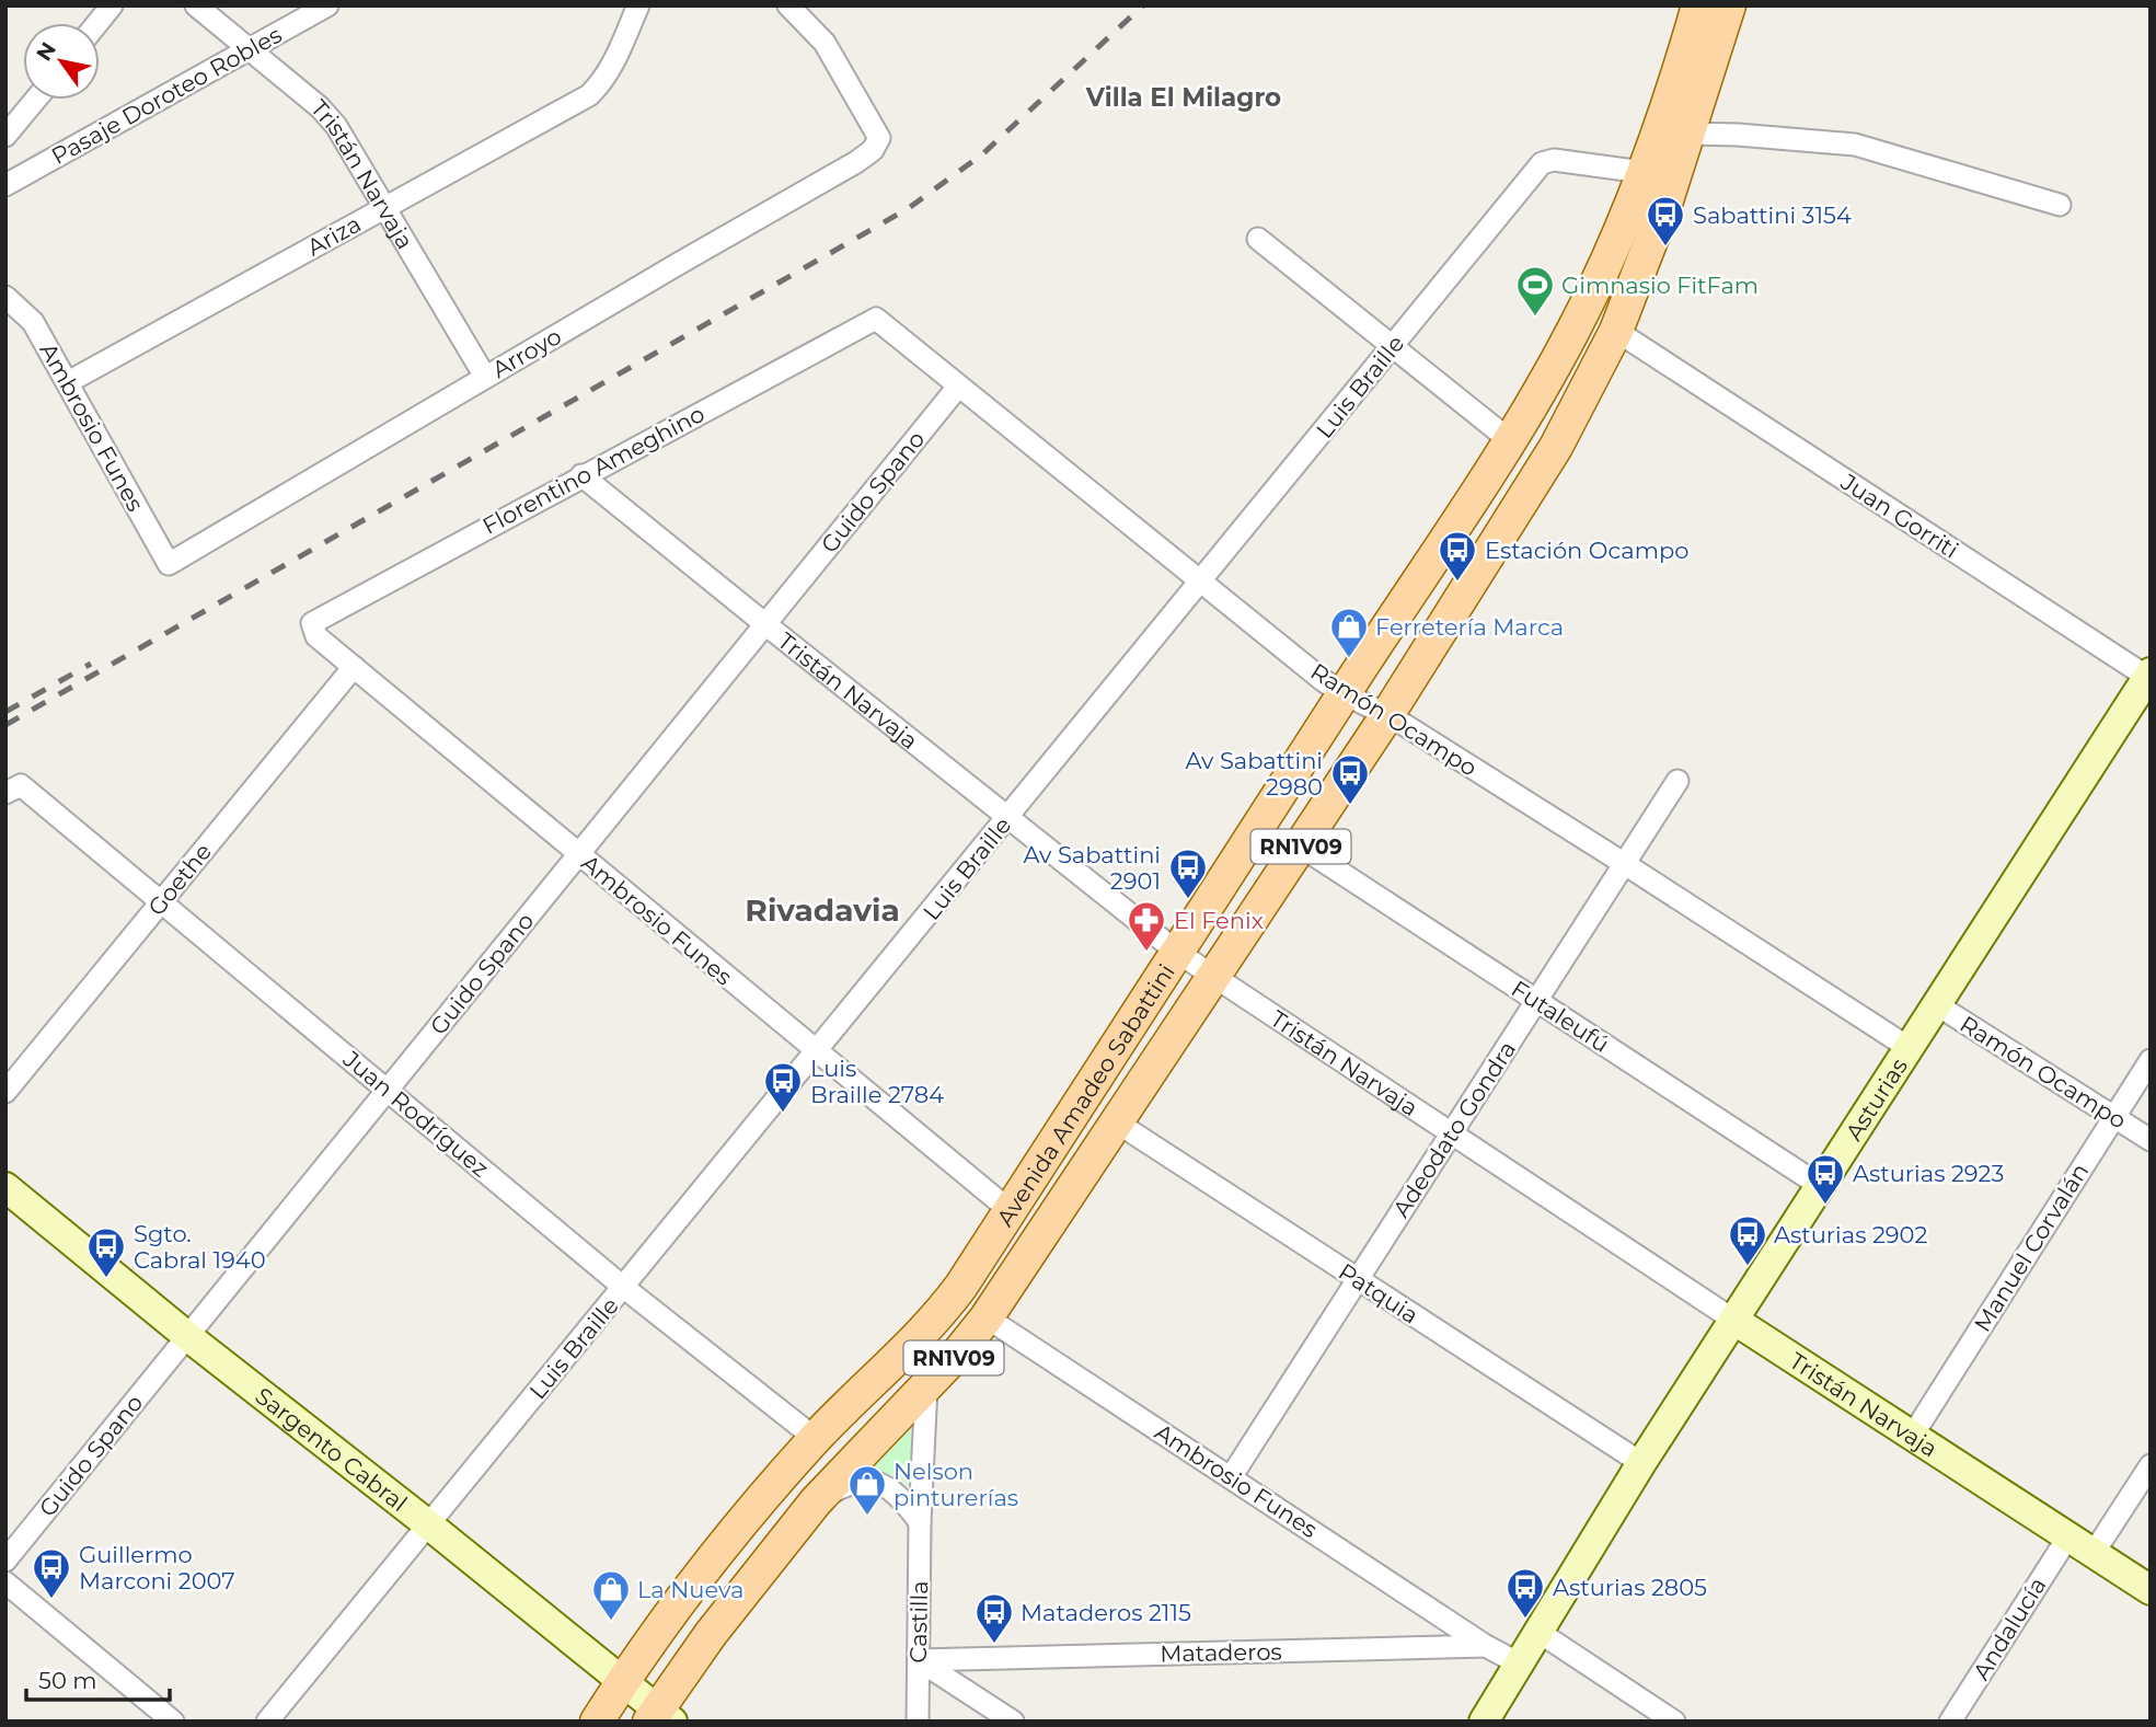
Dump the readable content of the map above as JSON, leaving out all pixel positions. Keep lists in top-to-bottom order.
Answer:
{
  "streets": {
    "main road": ["RN1V09", "Avenida Amadeo Sabattini"],
    "street": [
      "Pasaje Doroteo Robles",
      "Tristán Narvaja",
      "Ariza",
      "Arroyo",
      "Luis Braille",
      "Ambrosio Funes",
      "Florentino Ameghino",
      "Guido Spano",
      "Juan Gorriti",
      "Ramón Ocampo",
      "Goethe",
      "Futaleufú",
      "Asturias",
      "Juan Rodríguez",
      "Adeodato Gondra",
      "Manuel Corvalán",
      "Patquia",
      "Sargento Cabral",
      "Castilla",
      "Andalucía",
      "Mataderos"
    ]
  },
  "crossings": [
    ["Pasaje Doroteo Robles", "Tristán Narvaja"],
    ["Tristán Narvaja", "Ariza"],
    ["Tristán Narvaja", "Arroyo"],
    ["Tristán Narvaja", "Luis Braille"],
    ["Tristán Narvaja", "Florentino Ameghino"],
    ["Tristán Narvaja", "Guido Spano"],
    ["Tristán Narvaja", "Avenida Amadeo Sabattini"],
    ["Tristán Narvaja", "Asturias"],
    ["Tristán Narvaja", "Adeodato Gondra"],
    ["Tristán Narvaja", "Manuel Corvalán"],
    ["Tristán Narvaja", "Andalucía"],
    ["Ariza", "Ambrosio Funes"],
    ["Arroyo", "Ambrosio Funes"],
    ["Luis Braille", "Ambrosio Funes"],
    ["Luis Braille", "Ramón Ocampo"],
    ["Luis Braille", "Avenida Amadeo Sabattini"],
    ["Luis Braille", "Juan Rodríguez"],
    ["Luis Braille", "Sargento Cabral"],
    ["Ambrosio Funes", "Florentino Ameghino"],
    ["Ambrosio Funes", "Guido Spano"],
    ["Ambrosio Funes", "Goethe"],
    ["Ambrosio Funes", "Avenida Amadeo Sabattini"],
    ["Ambrosio Funes", "Adeodato Gondra"],
    ["Ambrosio Funes", "Mataderos"],
    ["Florentino Ameghino", "Ramón Ocampo"],
    ["Guido Spano", "Ramón Ocampo"],
    ["Guido Spano", "Juan Rodríguez"],
    ["Guido Spano", "Sargento Cabral"],
    ["Juan Gorriti", "Avenida Amadeo Sabattini"],
    ["Juan Gorriti", "Asturias"],
    ["Ramón Ocampo", "Avenida Amadeo Sabattini"],
    ["Ramón Ocampo", "Asturias"],
    ["Ramón Ocampo", "Adeodato Gondra"],
    ["Ramón Ocampo", "Manuel Corvalán"],
    ["Goethe", "Juan Rodríguez"],
    ["Futaleufú", "Avenida Amadeo Sabattini"],
    ["Futaleufú", "Asturias"],
    ["Futaleufú", "Adeodato Gondra"],
    ["Avenida Amadeo Sabattini", "Juan Rodríguez"],
    ["Avenida Amadeo Sabattini", "Patquia"],
    ["Avenida Amadeo Sabattini", "Sargento Cabral"],
    ["Avenida Amadeo Sabattini", "Castilla"],
    ["Asturias", "Patquia"],
    ["Asturias", "Mataderos"],
    ["Adeodato Gondra", "Patquia"],
    ["Castilla", "Mataderos"]
  ],
  "districts": ["Villa El Milagro", "Rivadavia"],
  "places": {
    "bus stop": [
      "Sabattini 3154",
      "Estación Ocampo",
      "Av Sabattini 2980",
      "Av Sabattini 2901",
      "Luis Braille 2784",
      "Asturias 2923",
      "Asturias 2902",
      "Sgto. Cabral 1940",
      "Guillermo Marconi 2007",
      "Asturias 2805",
      "Mataderos 2115"
    ],
    "sports": ["Gimnasio FitFam"],
    "shop": ["Ferretería Marca", "Nelson pinturerías", "La Nueva"],
    "pharmacy": ["El Fenix"]
  },
  "scale_bar": "50 m",
  "north": "top left"
}
